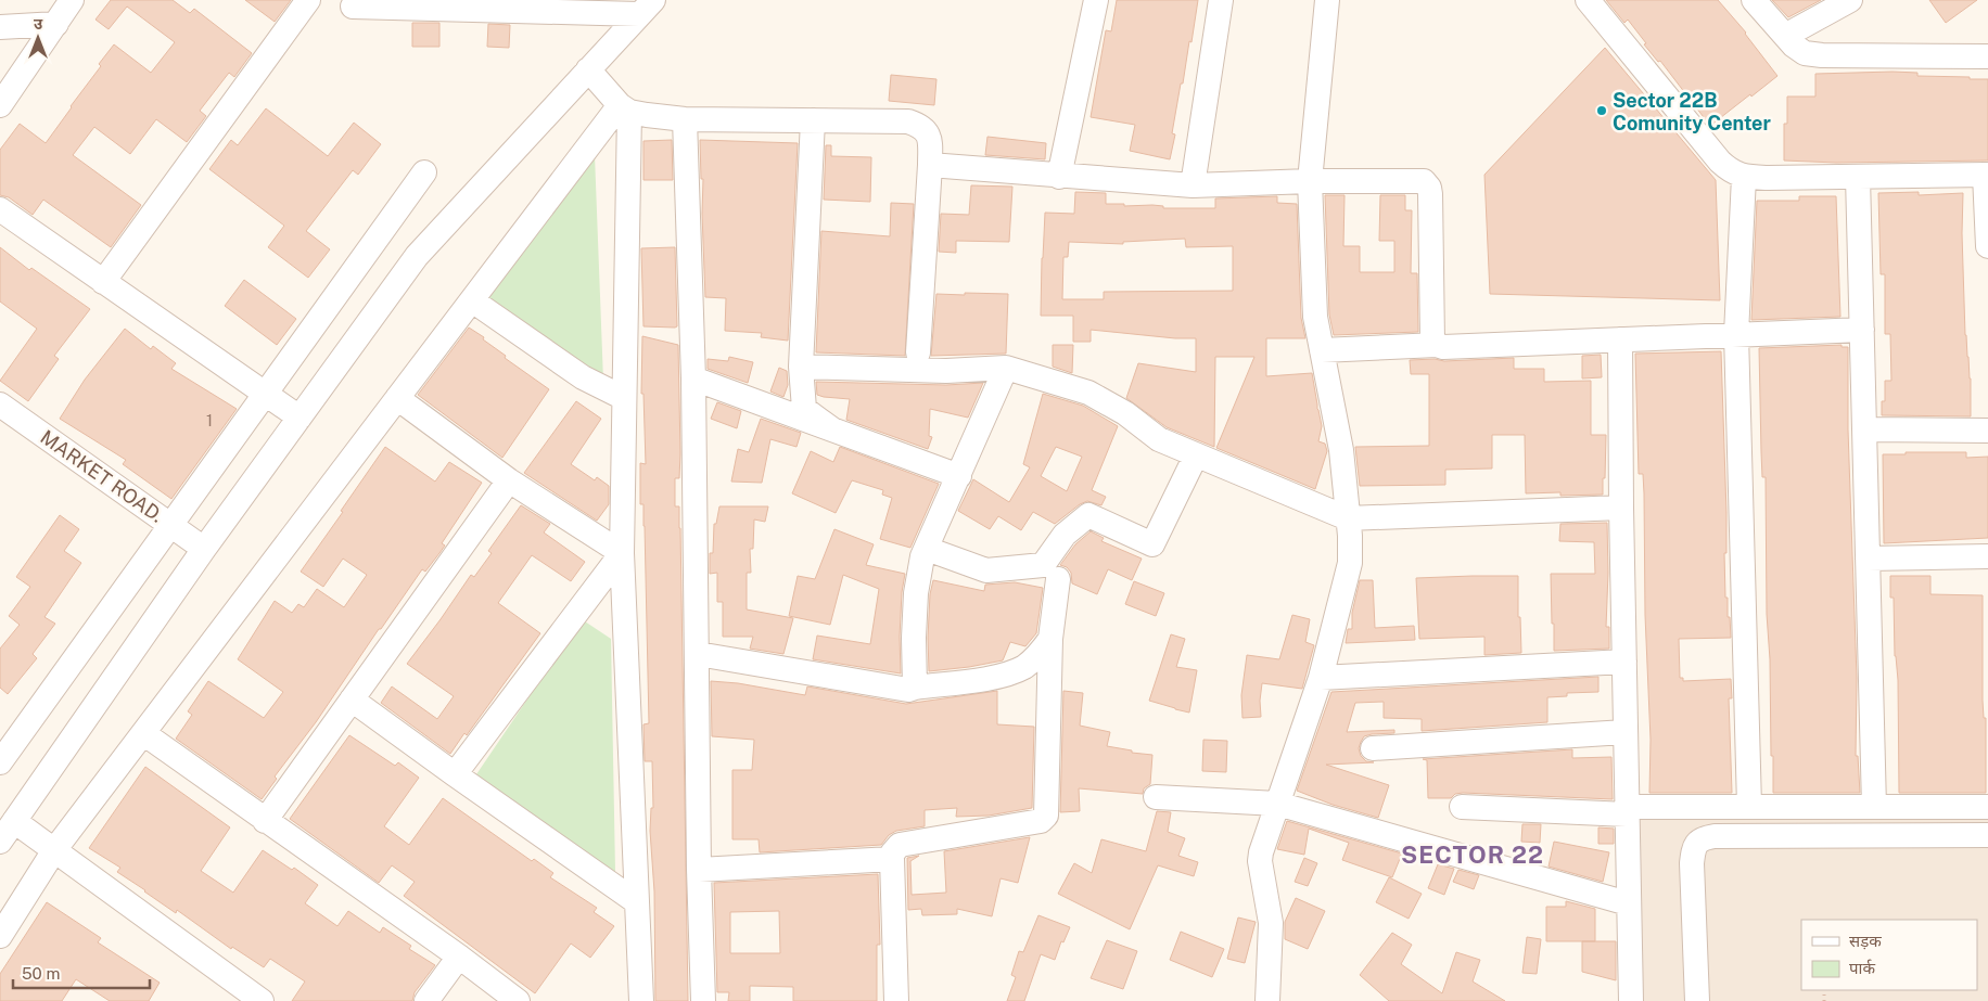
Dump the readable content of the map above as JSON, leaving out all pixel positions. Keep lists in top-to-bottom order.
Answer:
{
  "streets": {
    "street": ["MARKET ROAD."]
  },
  "districts": ["SECTOR 22"],
  "places": ["Sector 22B Comunity Center"],
  "house_numbers": ["1"],
  "legend": ["सड़क", "पार्क"],
  "scale_bar": "50 m",
  "north": "top"
}
